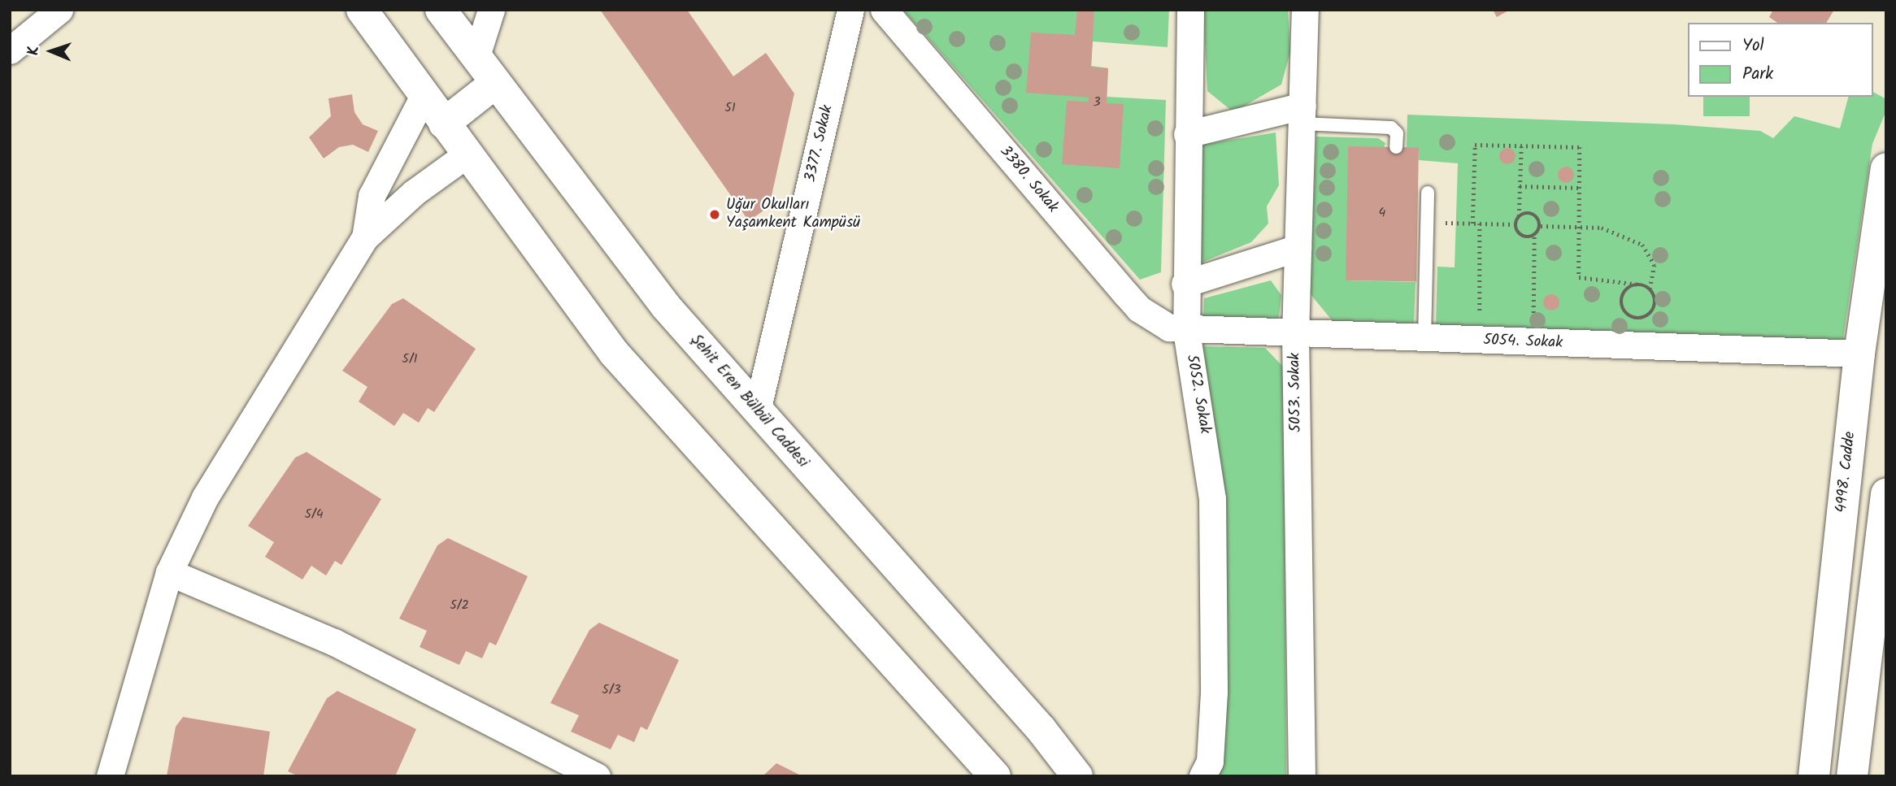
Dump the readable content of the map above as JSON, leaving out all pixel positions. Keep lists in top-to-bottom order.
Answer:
{
  "streets": {
    "main road": ["Şehit Eren Bülbül Caddesi", "4998. Cadde"],
    "street": [
      "3377. Sokak",
      "3380. Sokak",
      "5054. Sokak",
      "5053. Sokak",
      "5052. Sokak"
    ]
  },
  "crossings": [
    ["3377. Sokak", "Şehit Eren Bülbül Caddesi"],
    ["3380. Sokak", "5054. Sokak"],
    ["3380. Sokak", "5052. Sokak"],
    ["5054. Sokak", "5053. Sokak"],
    ["5054. Sokak", "5052. Sokak"],
    ["5054. Sokak", "4998. Cadde"]
  ],
  "places": ["Uğur Okulları Yaşamkent Kampüsü"],
  "house_numbers": [
    "3",
    "51",
    "4",
    "5/1",
    "5/4",
    "5/2",
    "5/3"
  ],
  "legend": ["Yol", "Park"],
  "north": "left"
}
